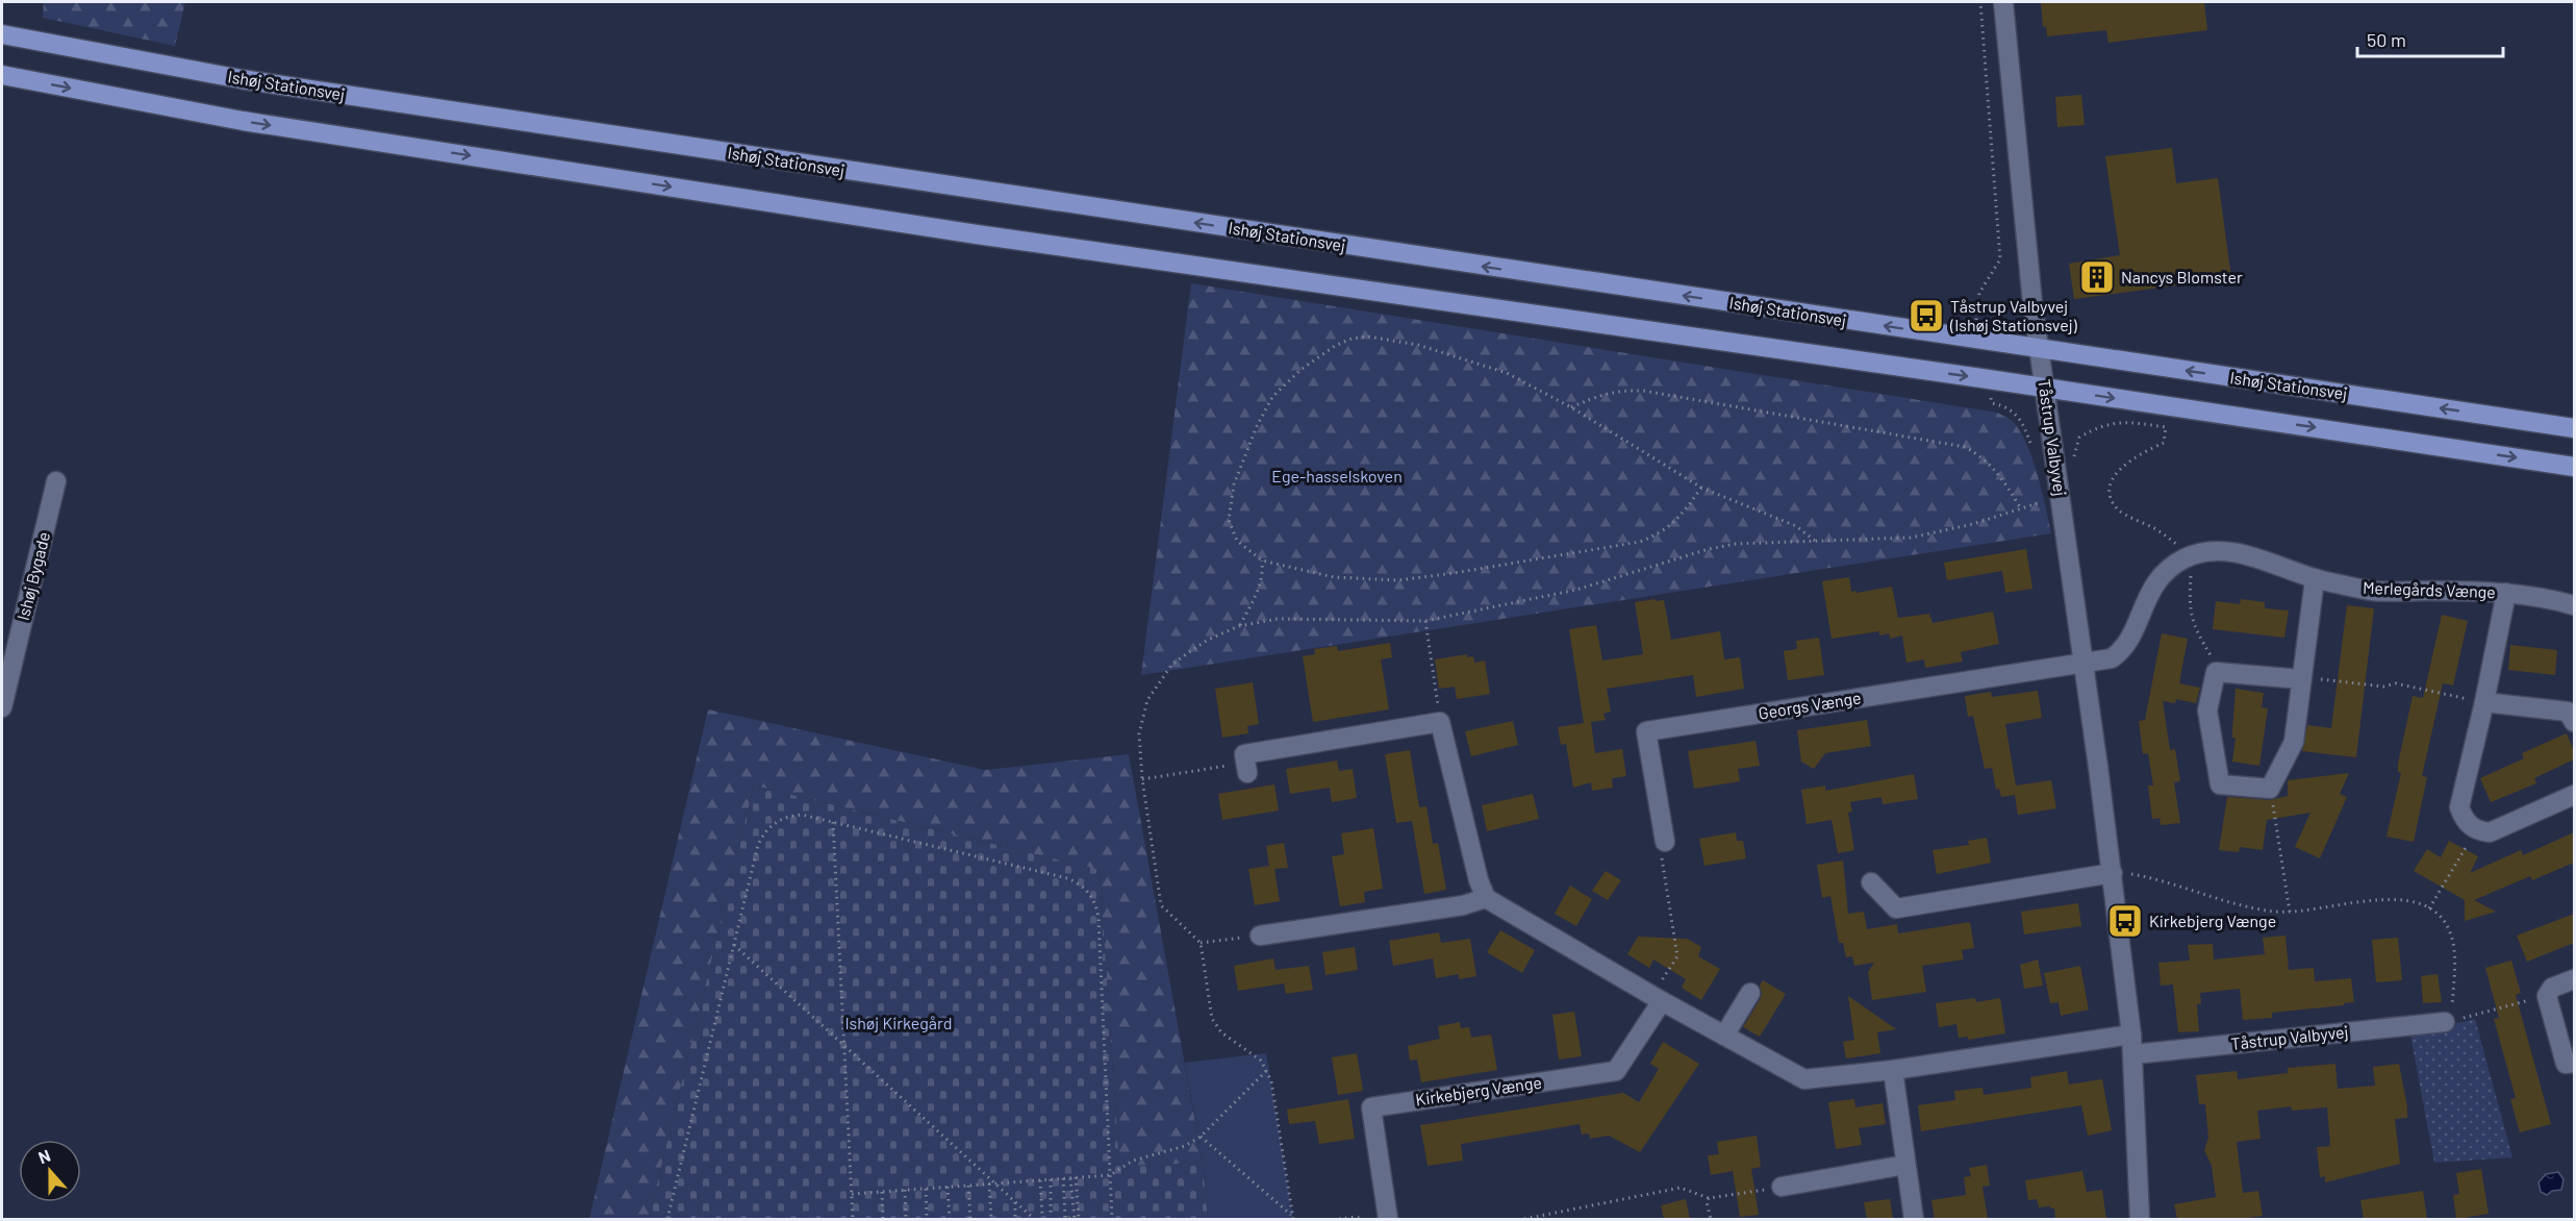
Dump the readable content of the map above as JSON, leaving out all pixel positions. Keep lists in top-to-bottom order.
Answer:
{
  "streets": {
    "main road": ["Ishøj Stationsvej"],
    "street": [
      "Tåstrup Valbyvej",
      "Ishøj Bygade",
      "Merlegårds Vænge",
      "Georgs Vænge",
      "Kirkebjerg Vænge"
    ]
  },
  "crossings": [
    ["Ishøj Stationsvej", "Tåstrup Valbyvej"],
    ["Tåstrup Valbyvej", "Merlegårds Vænge"],
    ["Tåstrup Valbyvej", "Georgs Vænge"],
    ["Merlegårds Vænge", "Georgs Vænge"]
  ],
  "parks": ["Ege-hasselskoven", "Ishøj Kirkegård"],
  "places": {
    "building": ["Nancys Blomster"],
    "bus stop": ["Tåstrup Valbyvej (Ishøj Stationsvej)", "Kirkebjerg Vænge"]
  },
  "scale_bar": "50 m",
  "north": "top"
}
